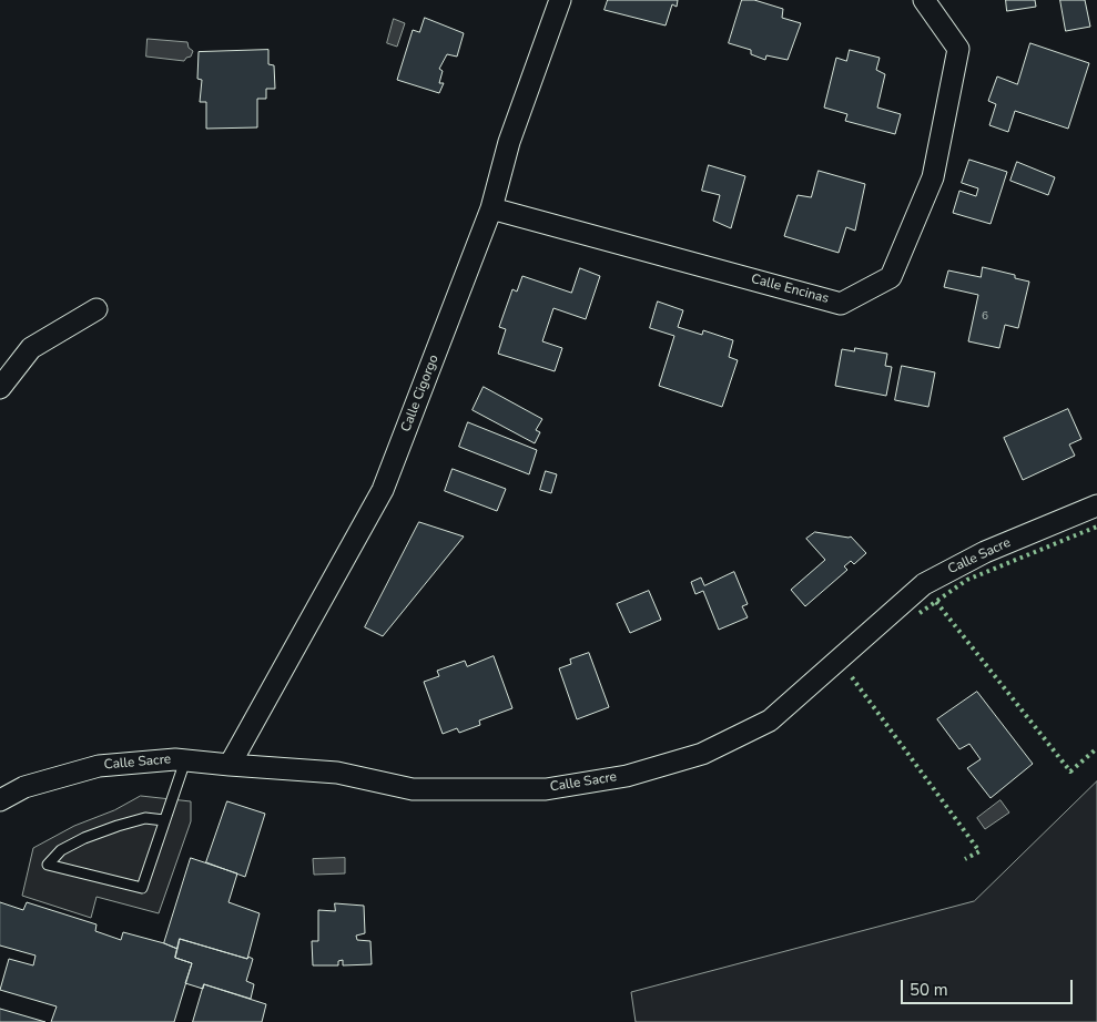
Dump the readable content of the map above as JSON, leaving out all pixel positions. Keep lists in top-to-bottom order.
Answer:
{
  "streets": {
    "street": ["Calle Encinas", "Calle Cigorgo", "Calle Sacre"]
  },
  "crossings": [
    ["Calle Encinas", "Calle Cigorgo"],
    ["Calle Cigorgo", "Calle Sacre"]
  ],
  "house_numbers": ["6"],
  "scale_bar": "50 m"
}
